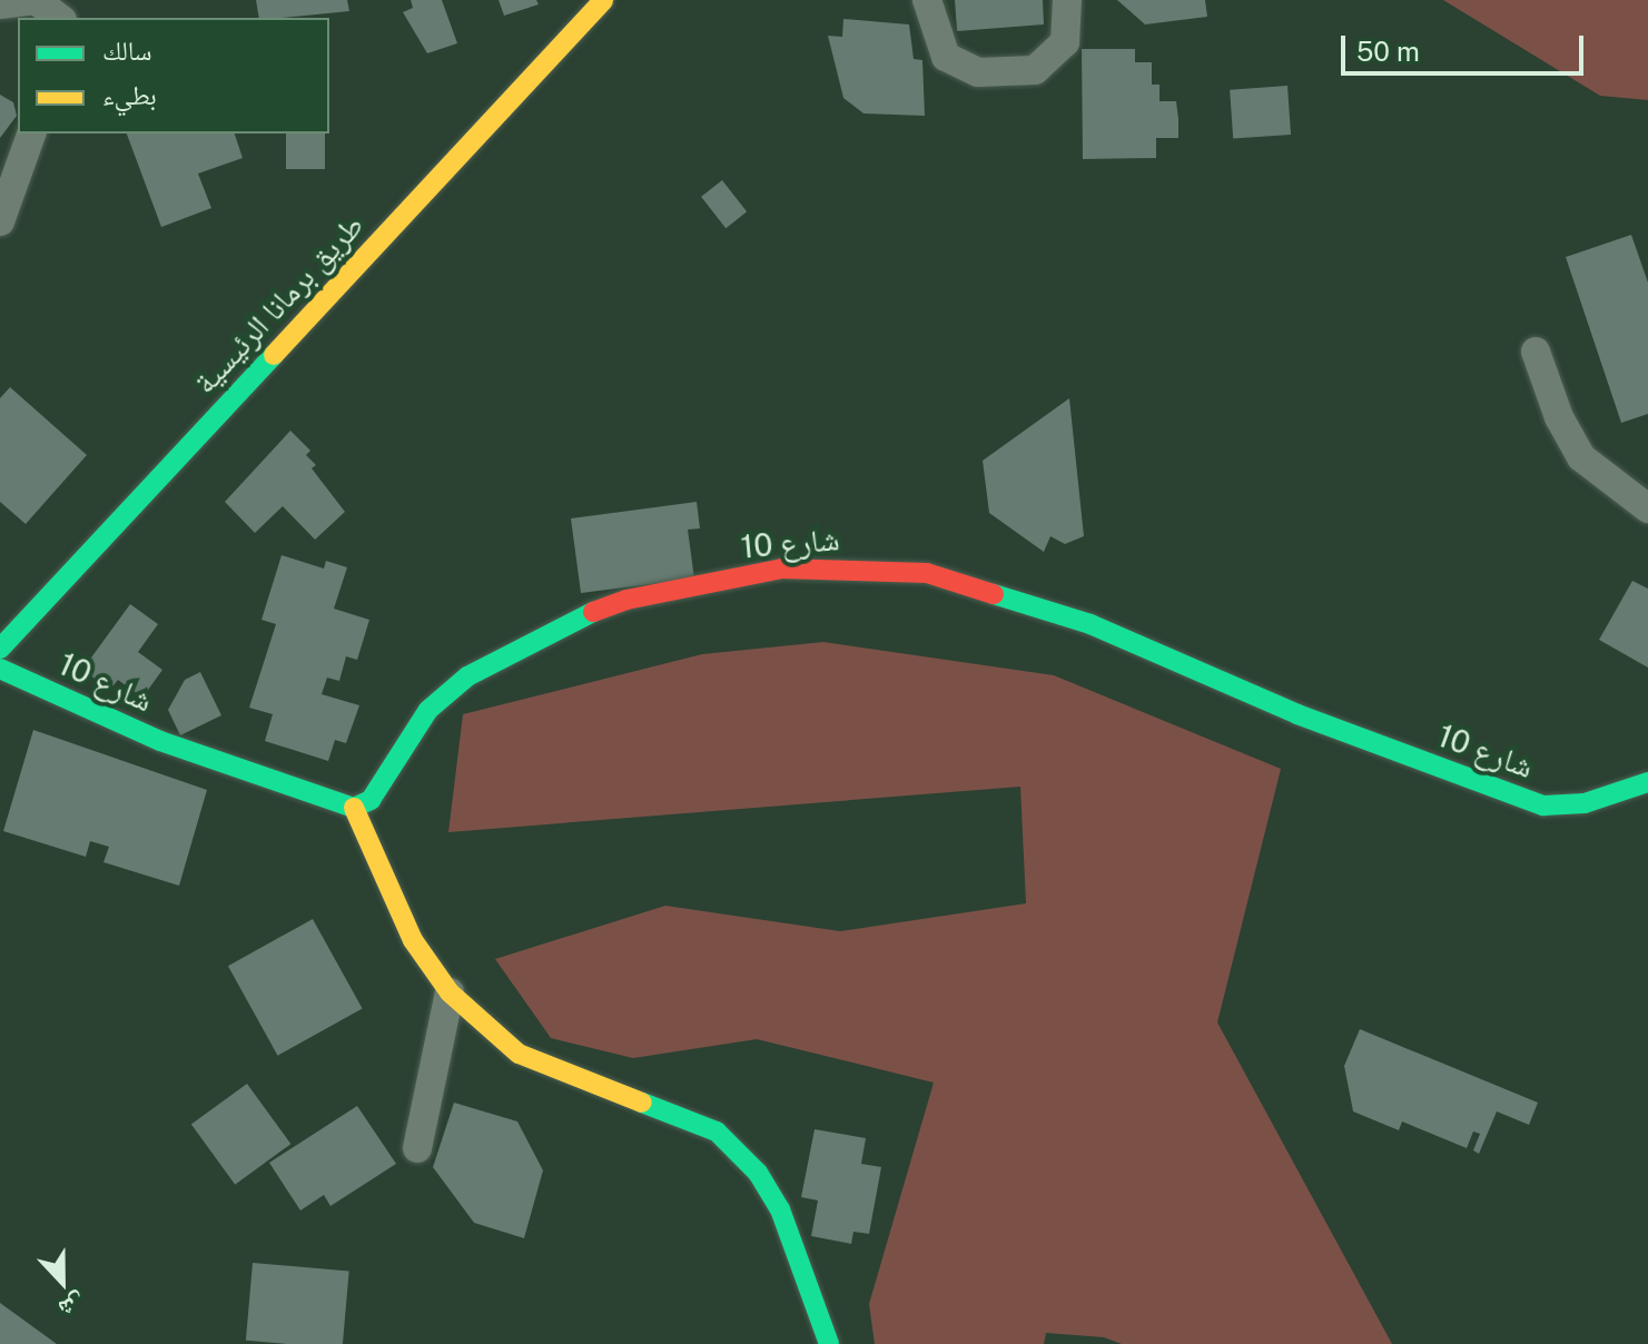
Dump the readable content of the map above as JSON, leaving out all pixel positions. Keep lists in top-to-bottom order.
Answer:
{
  "streets": {
    "street": ["طريق برمانا الرئيسية", "شارع 10"]
  },
  "legend": ["سالك", "بطيء"],
  "scale_bar": "50 m",
  "north": "bottom"
}
